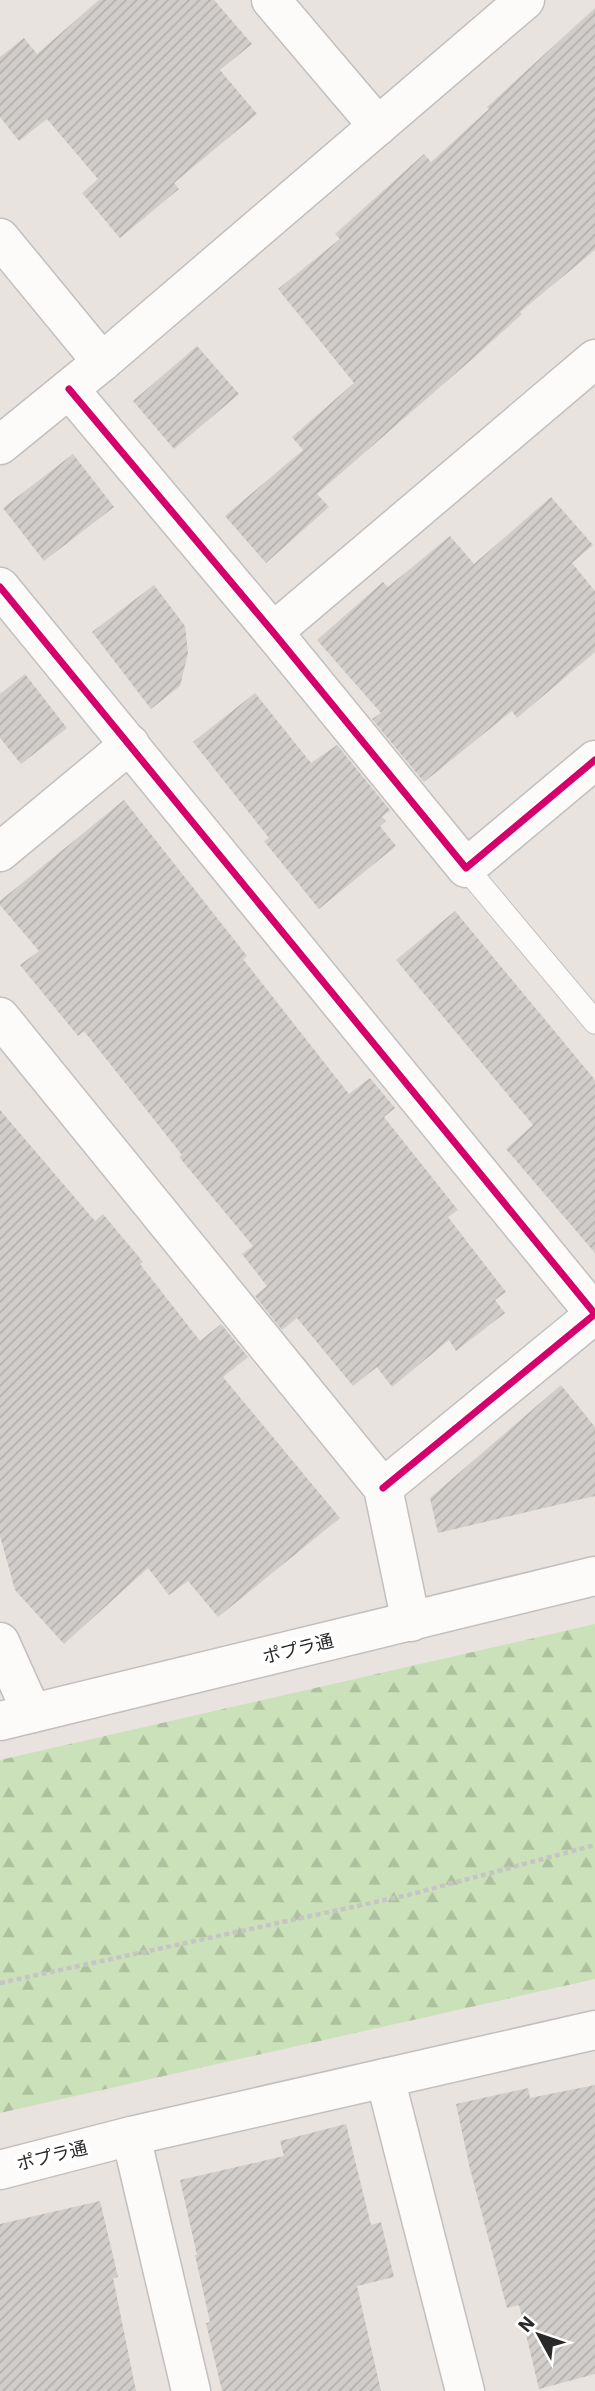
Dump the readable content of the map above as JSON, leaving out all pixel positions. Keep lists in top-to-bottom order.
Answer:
{
  "streets": {
    "street": ["ポプラ通"]
  },
  "north": "top left"
}
